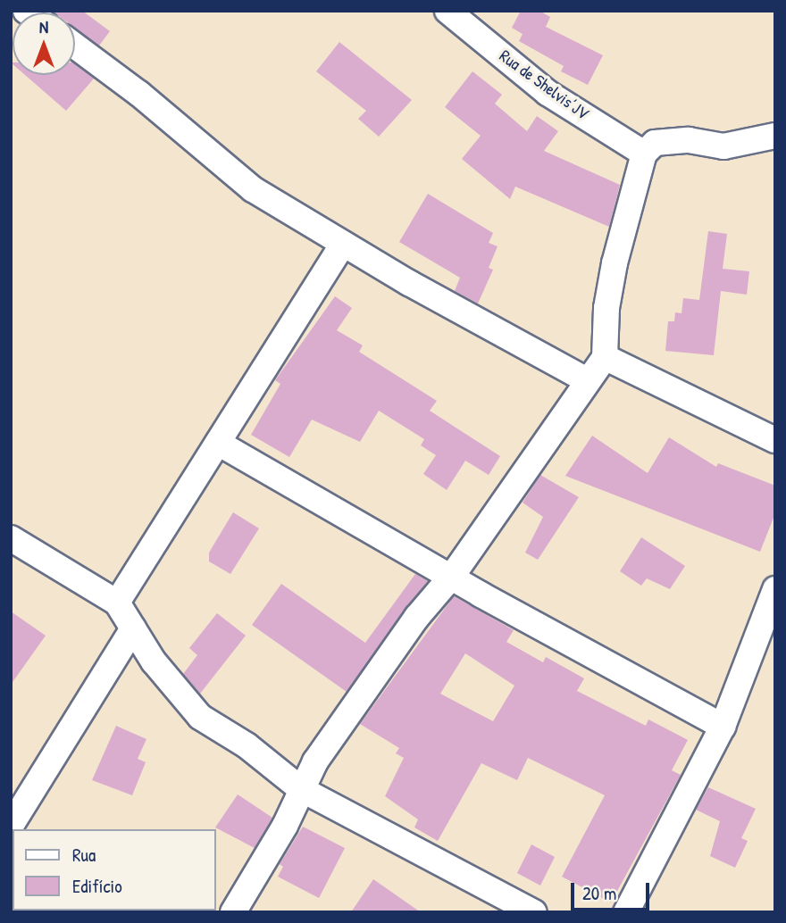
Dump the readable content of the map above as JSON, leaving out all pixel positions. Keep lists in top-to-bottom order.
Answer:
{
  "streets": {
    "street": ["Rua de Shelvis’JV"]
  },
  "legend": ["Rua", "Edifício"],
  "scale_bar": "20 m",
  "north": "top"
}
